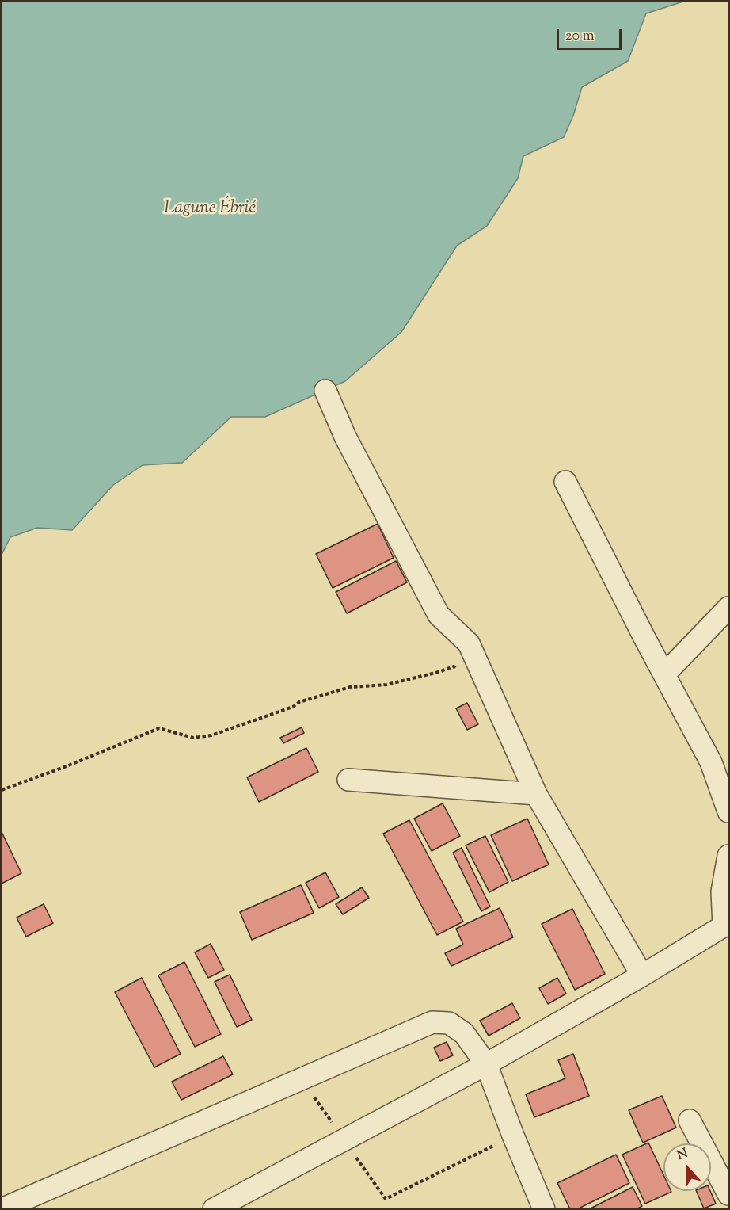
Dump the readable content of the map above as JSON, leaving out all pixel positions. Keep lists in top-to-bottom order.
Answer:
{
  "water": ["Lagune Ébrié"],
  "scale_bar": "20 m",
  "north": "top"
}
